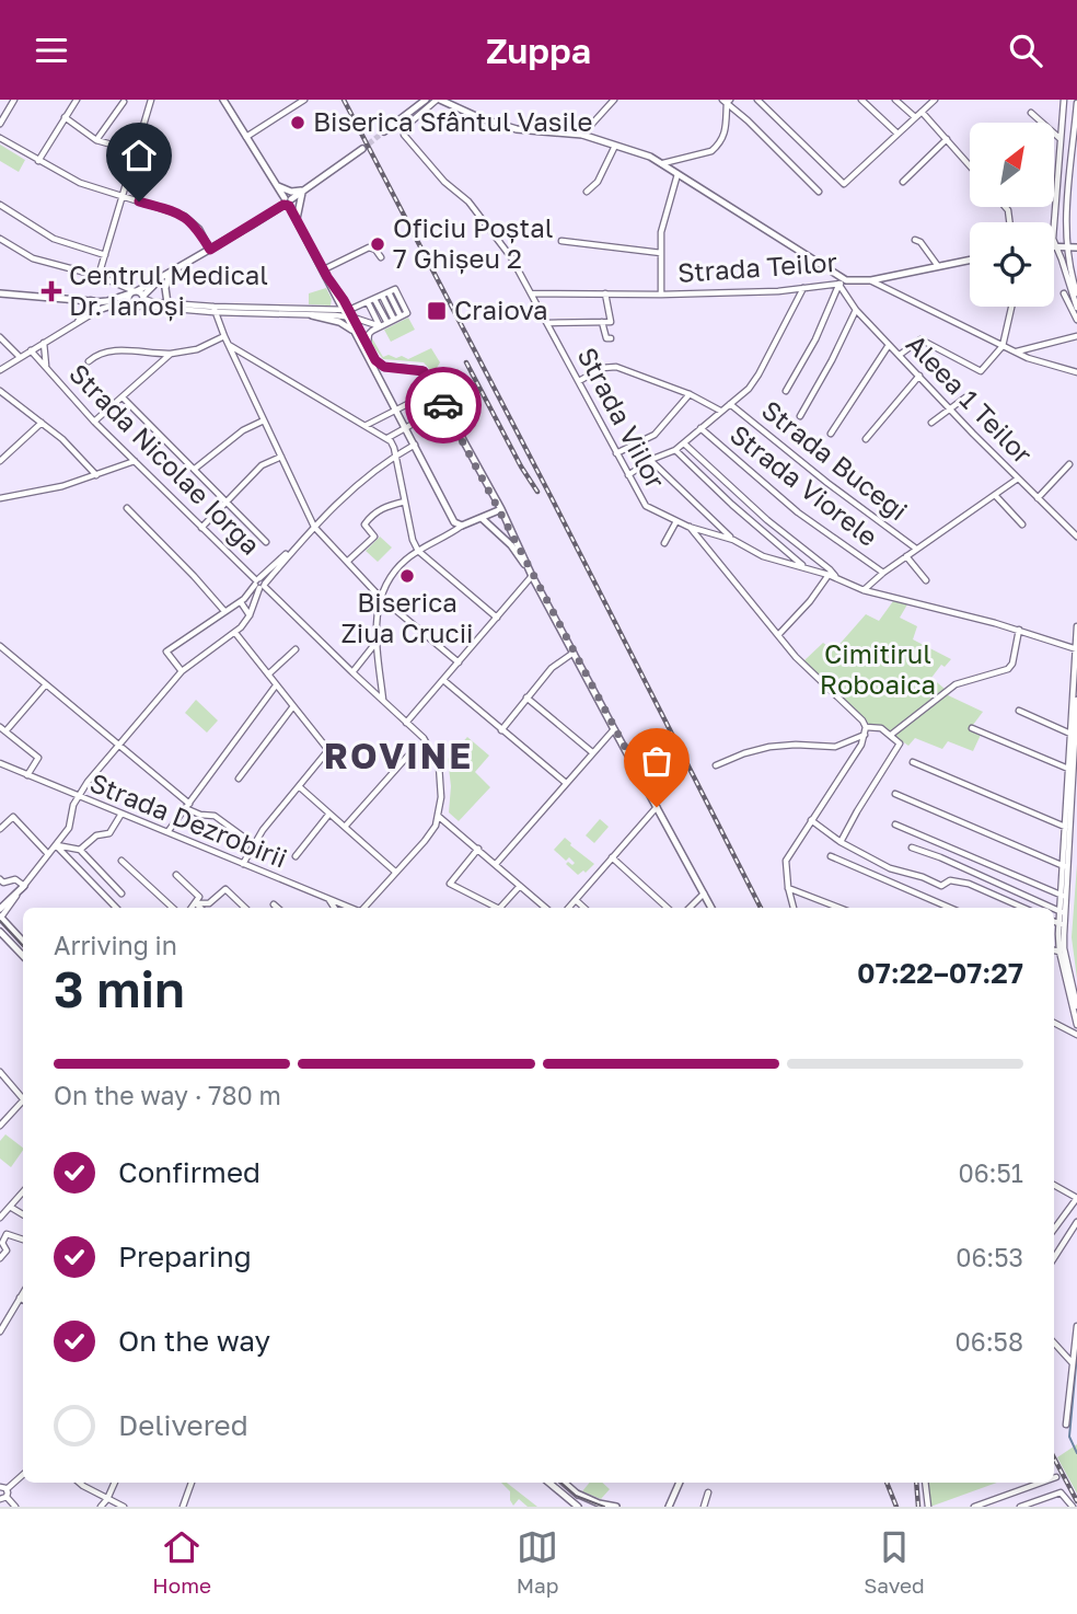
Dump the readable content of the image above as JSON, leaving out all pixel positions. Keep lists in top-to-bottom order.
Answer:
{
  "streets": {
    "main road": ["Strada Teilor"],
    "street": [
      "Aleea 1 Teilor",
      "Strada Viilor",
      "Strada Nicolae Iorga",
      "Strada Bucegi",
      "Strada Viorele",
      "Strada Dezrobirii"
    ]
  },
  "crossings": [
    ["Strada Teilor", "Aleea 1 Teilor"],
    ["Strada Teilor", "Strada Viilor"]
  ],
  "districts": ["ROVINE"],
  "parks": ["Cimitirul Roboaica"],
  "places": {
    "other": ["Biserica Sfântul Vasile", "Oficiu Poștal 7 Ghișeu 2", "Biserica Ziua Crucii"],
    "health": ["Centrul Medical Dr. Ianoși"],
    "transit": ["Craiova"]
  },
  "north": "top right",
  "page": {
    "header": "Zuppa",
    "heading": ["3 min", "Arriving in", "07:22–07:27"],
    "bar": "On the way · 780 m",
    "list": [
      ["Confirmed", "06:51"],
      ["Preparing", "06:53"],
      ["On the way", "06:58"],
      "Delivered"
    ],
    "tabs": ["Home", "Map", "Saved"]
  }
}
